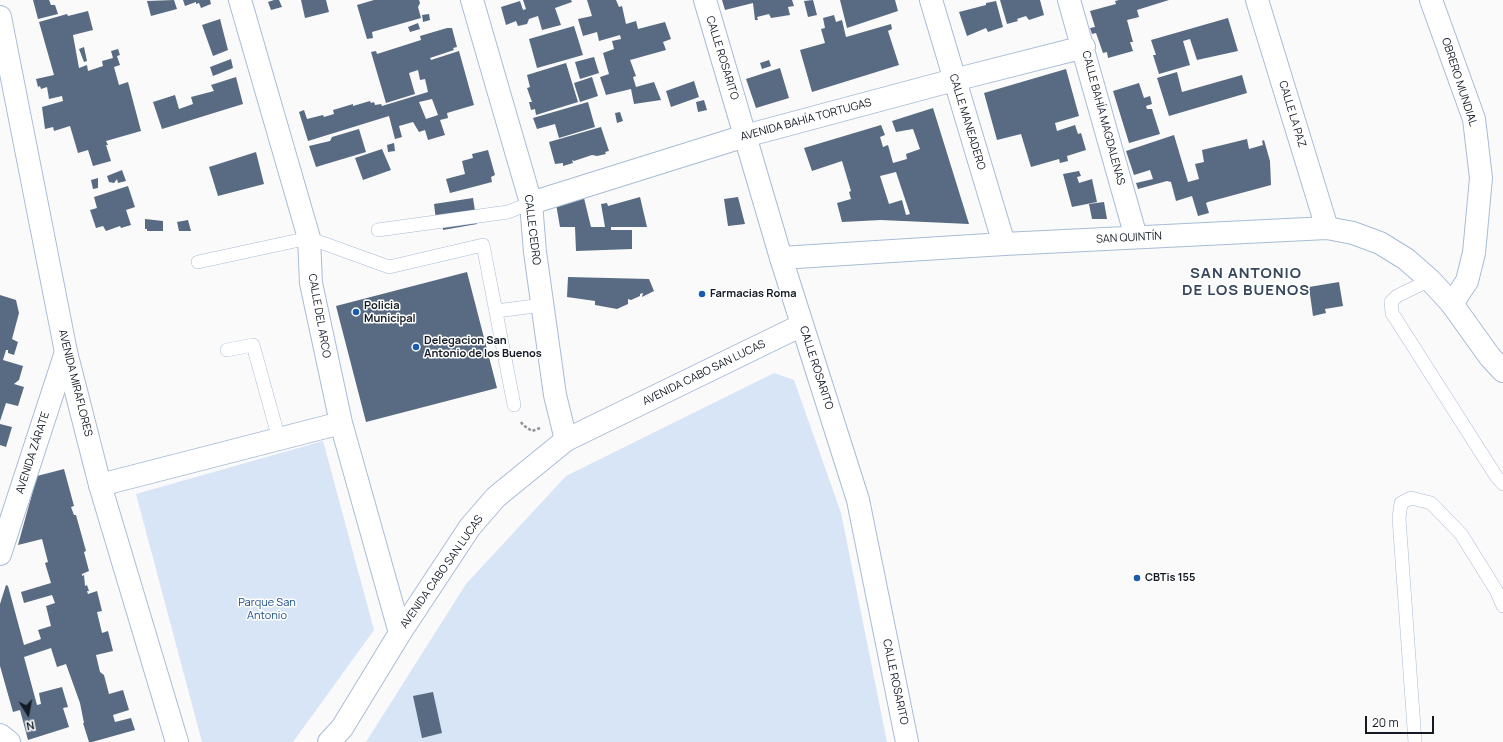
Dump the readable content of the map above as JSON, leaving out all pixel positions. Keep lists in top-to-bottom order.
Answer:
{
  "streets": {
    "street": [
      "CALLE ROSARITO",
      "OBRERO MUNDIAL",
      "CALLE LA PAZ",
      "CALLE BAHÍA MAGDALENAS",
      "AVENIDA BAHÍA TORTUGAS",
      "CALLE MANEADERO",
      "CALLE CEDRO",
      "SAN QUINTÍN",
      "CALLE DEL ARCO",
      "AVENIDA CABO SAN LUCAS",
      "AVENIDA MIRAFLORES",
      "AVENIDA ZÁRATE"
    ]
  },
  "crossings": [
    ["CALLE ROSARITO", "AVENIDA BAHÍA TORTUGAS"],
    ["CALLE ROSARITO", "SAN QUINTÍN"],
    ["CALLE ROSARITO", "AVENIDA CABO SAN LUCAS"],
    ["OBRERO MUNDIAL", "SAN QUINTÍN"],
    ["CALLE LA PAZ", "SAN QUINTÍN"],
    ["CALLE BAHÍA MAGDALENAS", "AVENIDA BAHÍA TORTUGAS"],
    ["CALLE BAHÍA MAGDALENAS", "SAN QUINTÍN"],
    ["AVENIDA BAHÍA TORTUGAS", "CALLE MANEADERO"],
    ["AVENIDA BAHÍA TORTUGAS", "CALLE CEDRO"],
    ["CALLE MANEADERO", "SAN QUINTÍN"],
    ["CALLE CEDRO", "AVENIDA CABO SAN LUCAS"],
    ["CALLE DEL ARCO", "AVENIDA CABO SAN LUCAS"],
    ["AVENIDA MIRAFLORES", "AVENIDA ZÁRATE"]
  ],
  "districts": ["SAN ANTONIO DE LOS BUENOS"],
  "parks": ["Parque San Antonio"],
  "places": [
    "Farmacias Roma",
    "Policia Municipal",
    "Delegacion San Antonio de los Buenos",
    "CBTis 155"
  ],
  "scale_bar": "20 m",
  "north": "bottom"
}
